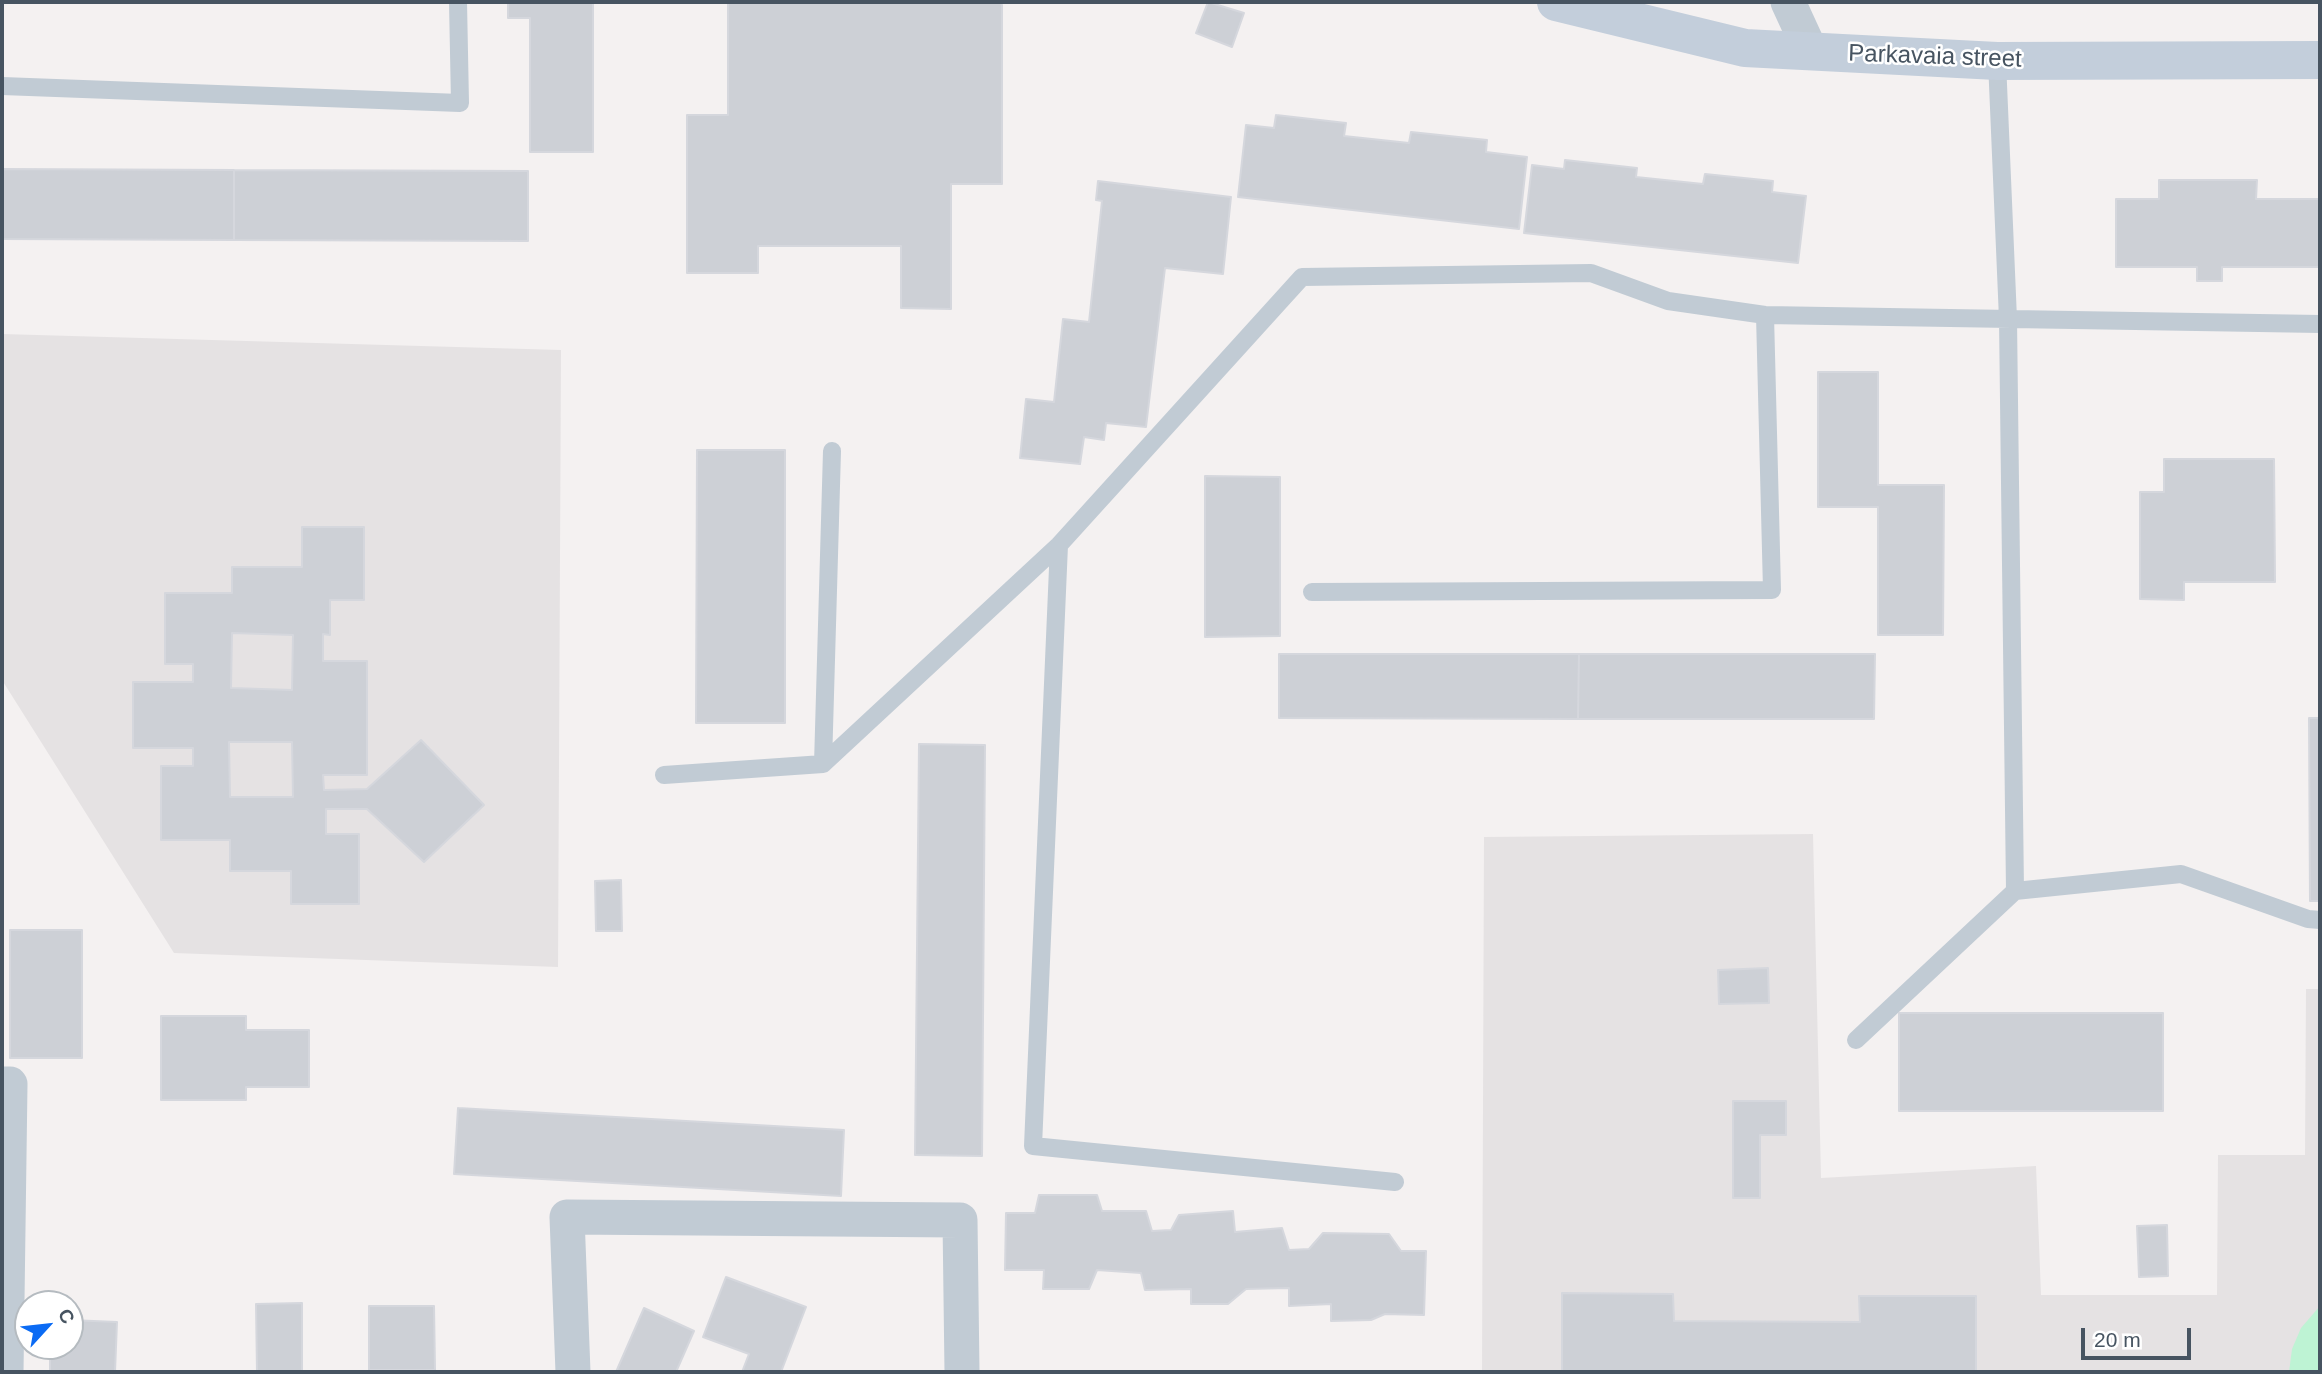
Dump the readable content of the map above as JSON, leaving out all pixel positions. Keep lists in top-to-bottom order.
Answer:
{
  "streets": {
    "main road": ["Parkavaia street"]
  },
  "scale_bar": "20 m",
  "north": "top right"
}
